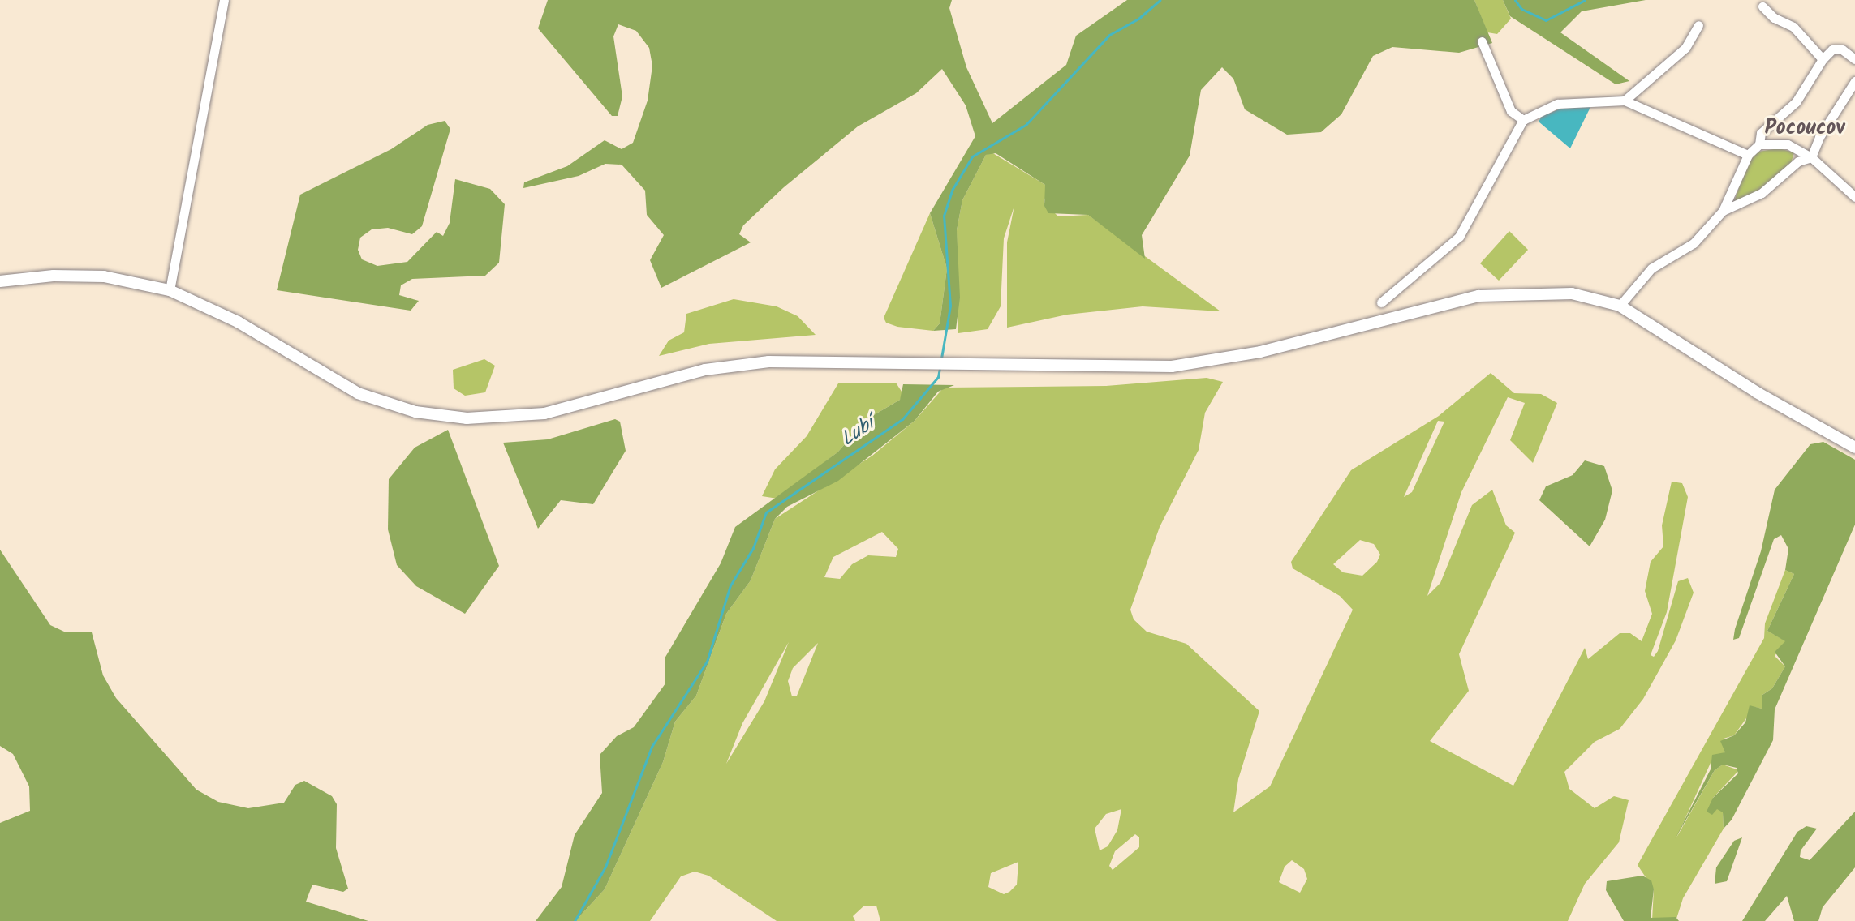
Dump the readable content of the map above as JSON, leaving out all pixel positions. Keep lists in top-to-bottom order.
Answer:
{
  "districts": ["Pocoucov"],
  "water": ["Lubí"]
}
